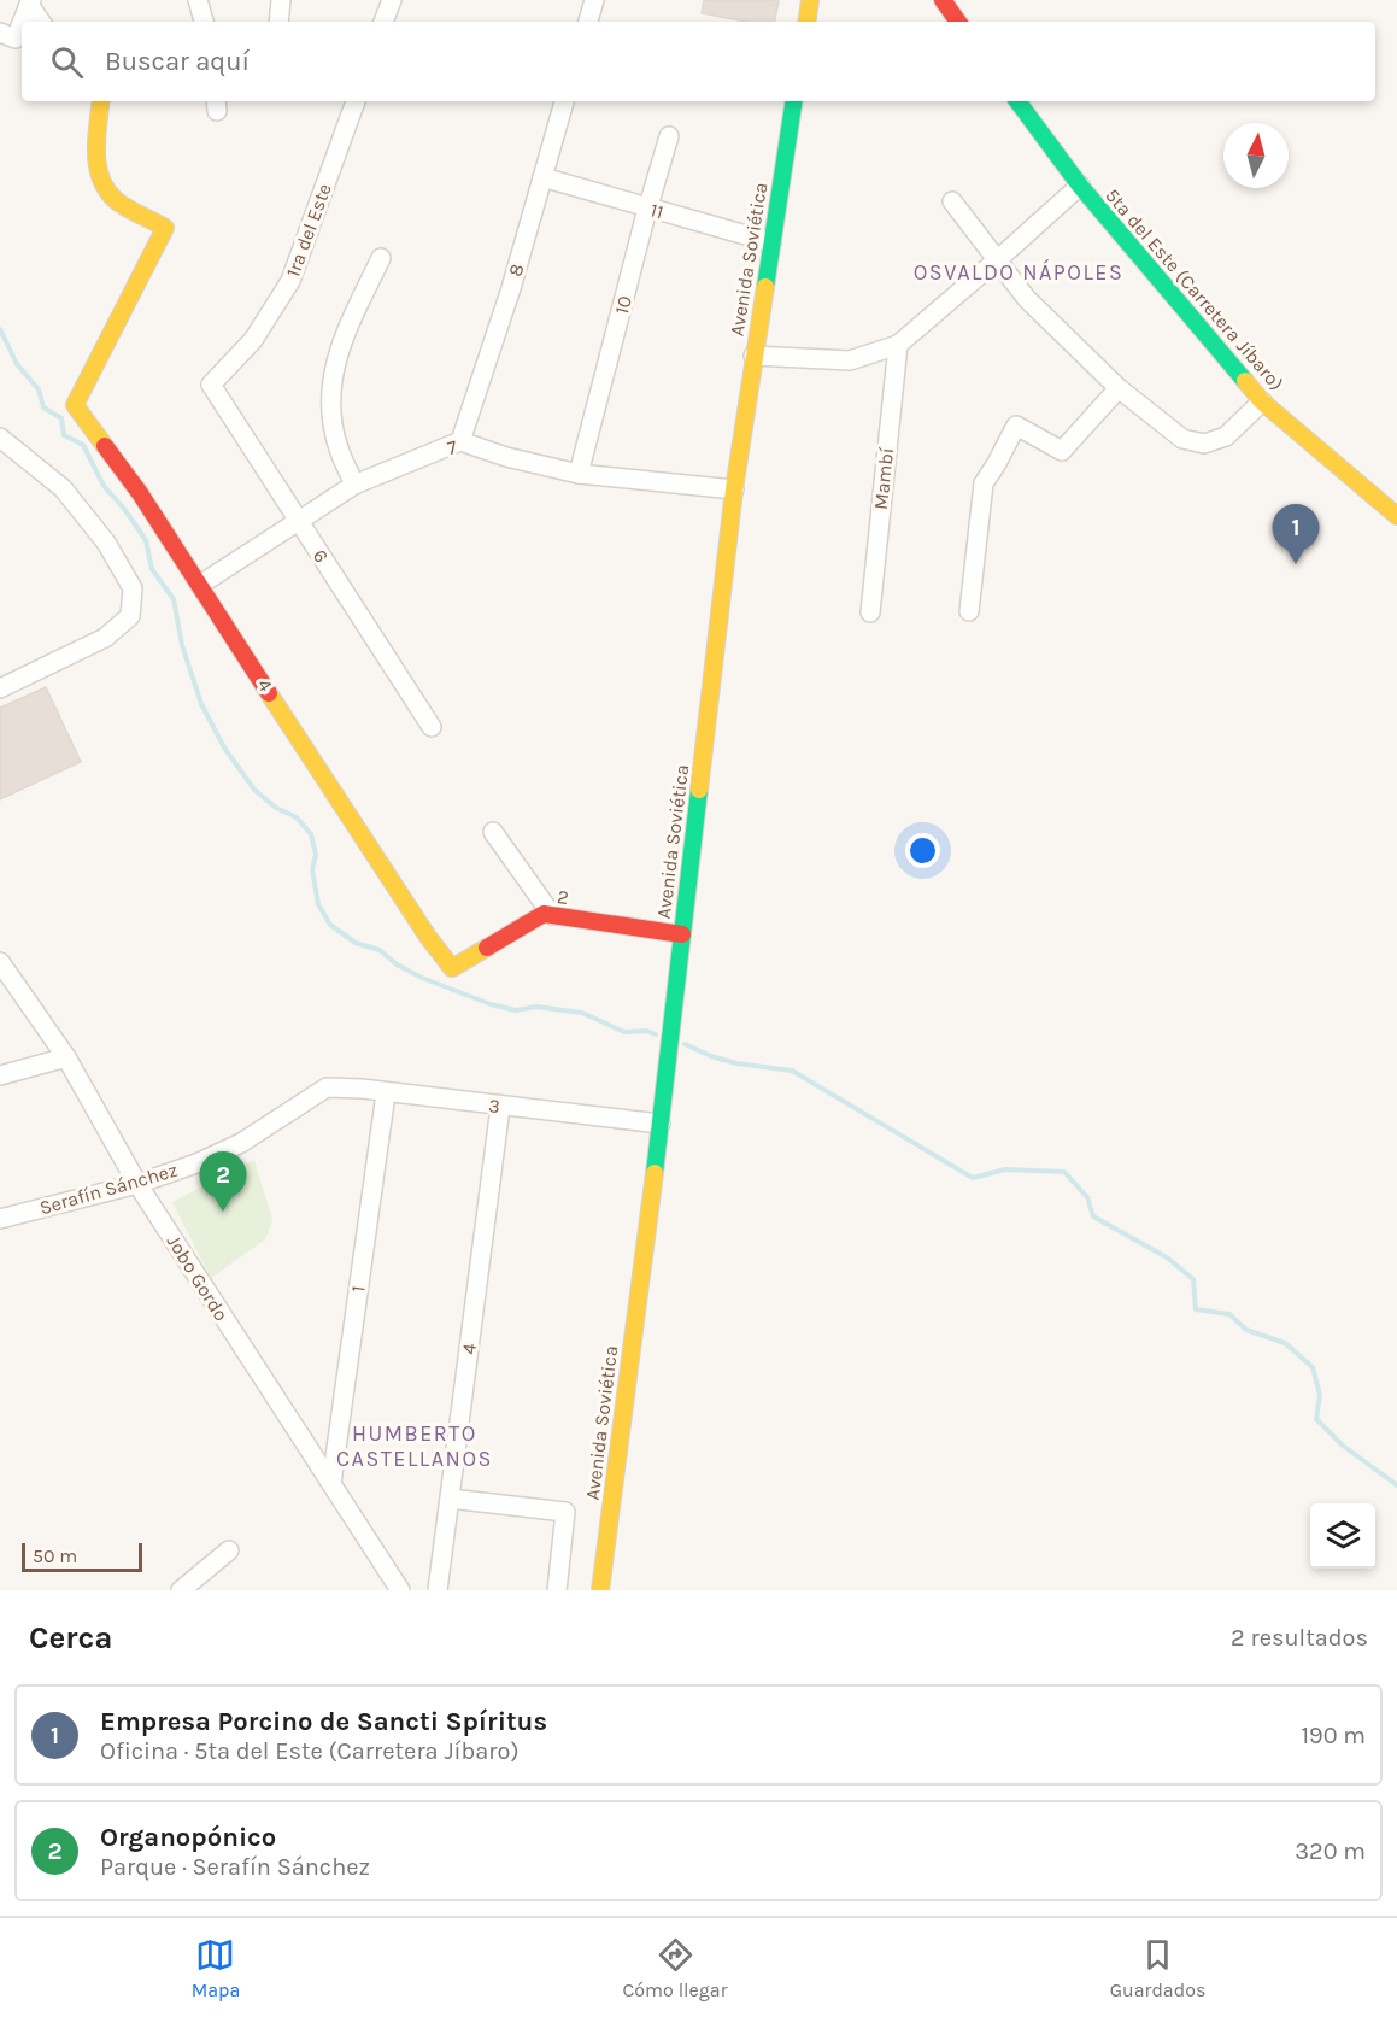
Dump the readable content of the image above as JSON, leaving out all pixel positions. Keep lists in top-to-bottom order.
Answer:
{
  "streets": {
    "street": [
      "11",
      "1ra del Este",
      "Avenida Soviética",
      "8",
      "5ta del Este (Carretera Jíbaro)",
      "10",
      "7",
      "Mambí",
      "6",
      "4",
      "2",
      "3",
      "Serafín Sánchez",
      "Jobo Gordo",
      "1"
    ]
  },
  "crossings": [
    ["11", "Avenida Soviética"],
    ["11", "8"],
    ["11", "10"],
    ["1ra del Este", "6"],
    ["Avenida Soviética", "7"],
    ["Avenida Soviética", "2"],
    ["Avenida Soviética", "3"],
    ["8", "7"],
    ["10", "7"],
    ["7", "6"],
    ["7", "4"],
    ["4", "2"],
    ["4", "3"],
    ["3", "Serafín Sánchez"],
    ["3", "1"],
    ["Serafín Sánchez", "Jobo Gordo"],
    ["Jobo Gordo", "1"]
  ],
  "districts": ["OSVALDO NÁPOLES", "HUMBERTO CASTELLANOS"],
  "scale_bar": "50 m",
  "north": "top",
  "page": {
    "search": "Buscar aquí",
    "pins": ["1", "2"],
    "scale": "50 m",
    "heading": ["Cerca", "2 resultados"],
    "list": [
      {
        "mark": "1",
        "name": "Empresa Porcino de Sancti Spíritus",
        "note": "Oficina · 5ta del Este (Carretera Jíbaro)",
        "value": "190 m"
      },
      {
        "mark": "2",
        "name": "Organopónico",
        "note": "Parque · Serafín Sánchez",
        "value": "320 m"
      }
    ],
    "nav": ["Mapa", "Cómo llegar", "Guardados"]
  }
}
